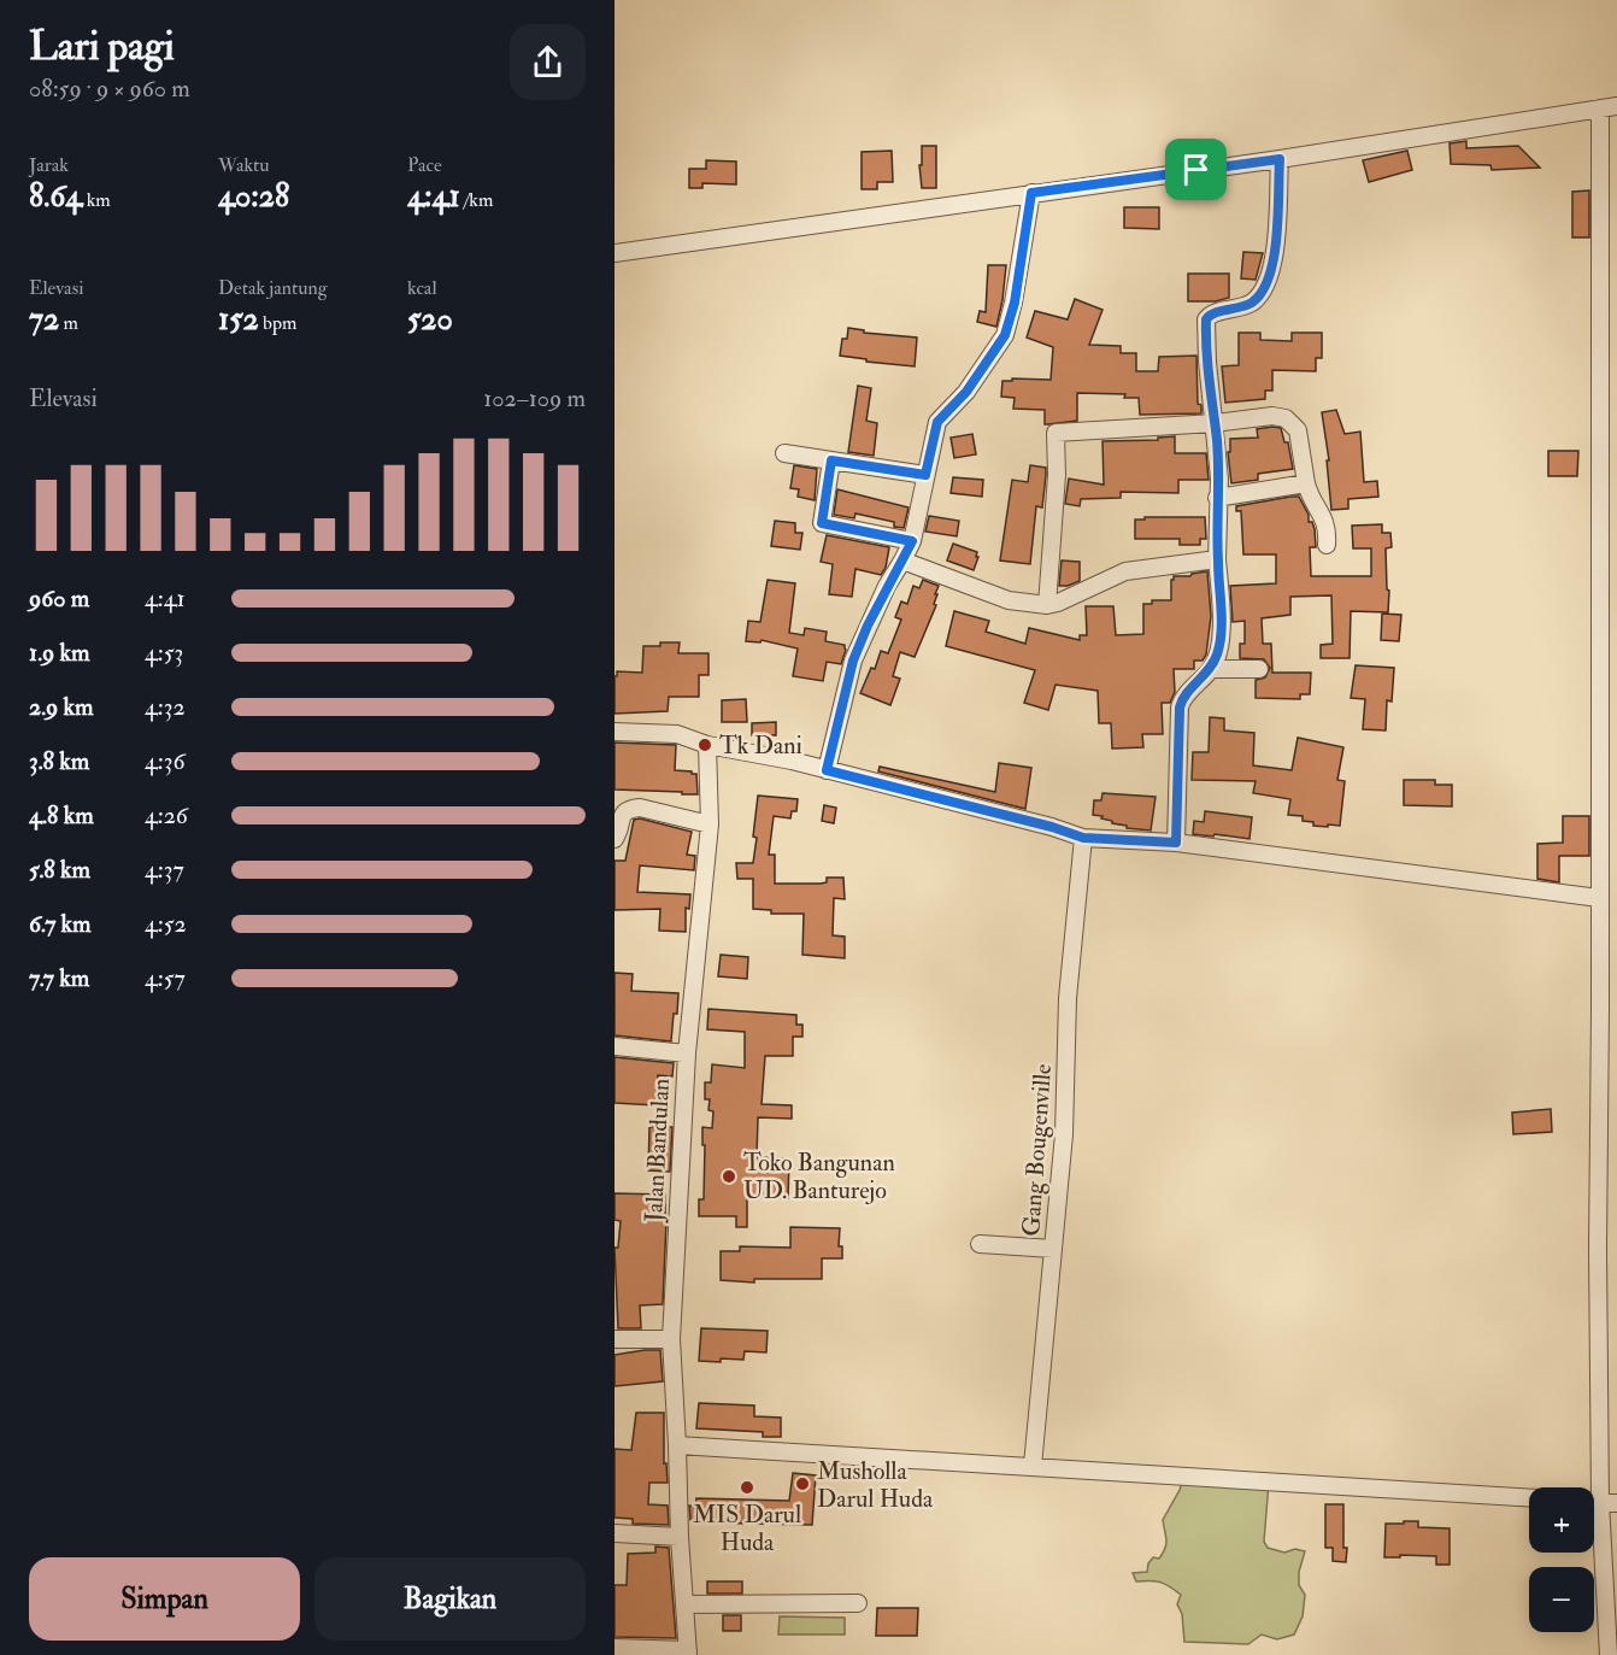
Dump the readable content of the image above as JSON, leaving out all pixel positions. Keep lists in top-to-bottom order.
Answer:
{
  "streets": {
    "street": ["Jalan Bandulan", "Gang Bougenville"]
  },
  "places": [
    "Tk Dani",
    "Toko Bangunan UD. Banturejo",
    "Musholla Darul Huda",
    "MIS Darul Huda"
  ],
  "page": {
    "heading": ["Lari pagi", "08:59 · 9 × 960 m"],
    "stats": [
      ["Jarak", "8.64 km"],
      ["Waktu", "40:28"],
      ["Pace", "4:41 /km"],
      ["Elevasi", "72 m"],
      ["Detak jantung", "152 bpm"],
      ["kcal", "520"]
    ],
    "chart": ["Elevasi", "102–109 m"],
    "list": [
      {
        "name": "960 m",
        "note": "4:41"
      },
      {
        "name": "1.9 km",
        "note": "4:53"
      },
      {
        "name": "2.9 km",
        "note": "4:32"
      },
      {
        "name": "3.8 km",
        "note": "4:36"
      },
      {
        "name": "4.8 km",
        "note": "4:26"
      },
      {
        "name": "5.8 km",
        "note": "4:37"
      },
      {
        "name": "6.7 km",
        "note": "4:52"
      },
      {
        "name": "7.7 km",
        "note": "4:57"
      }
    ],
    "map_buttons": ["+", "−"],
    "buttons": ["Simpan", "Bagikan"]
  }
}
